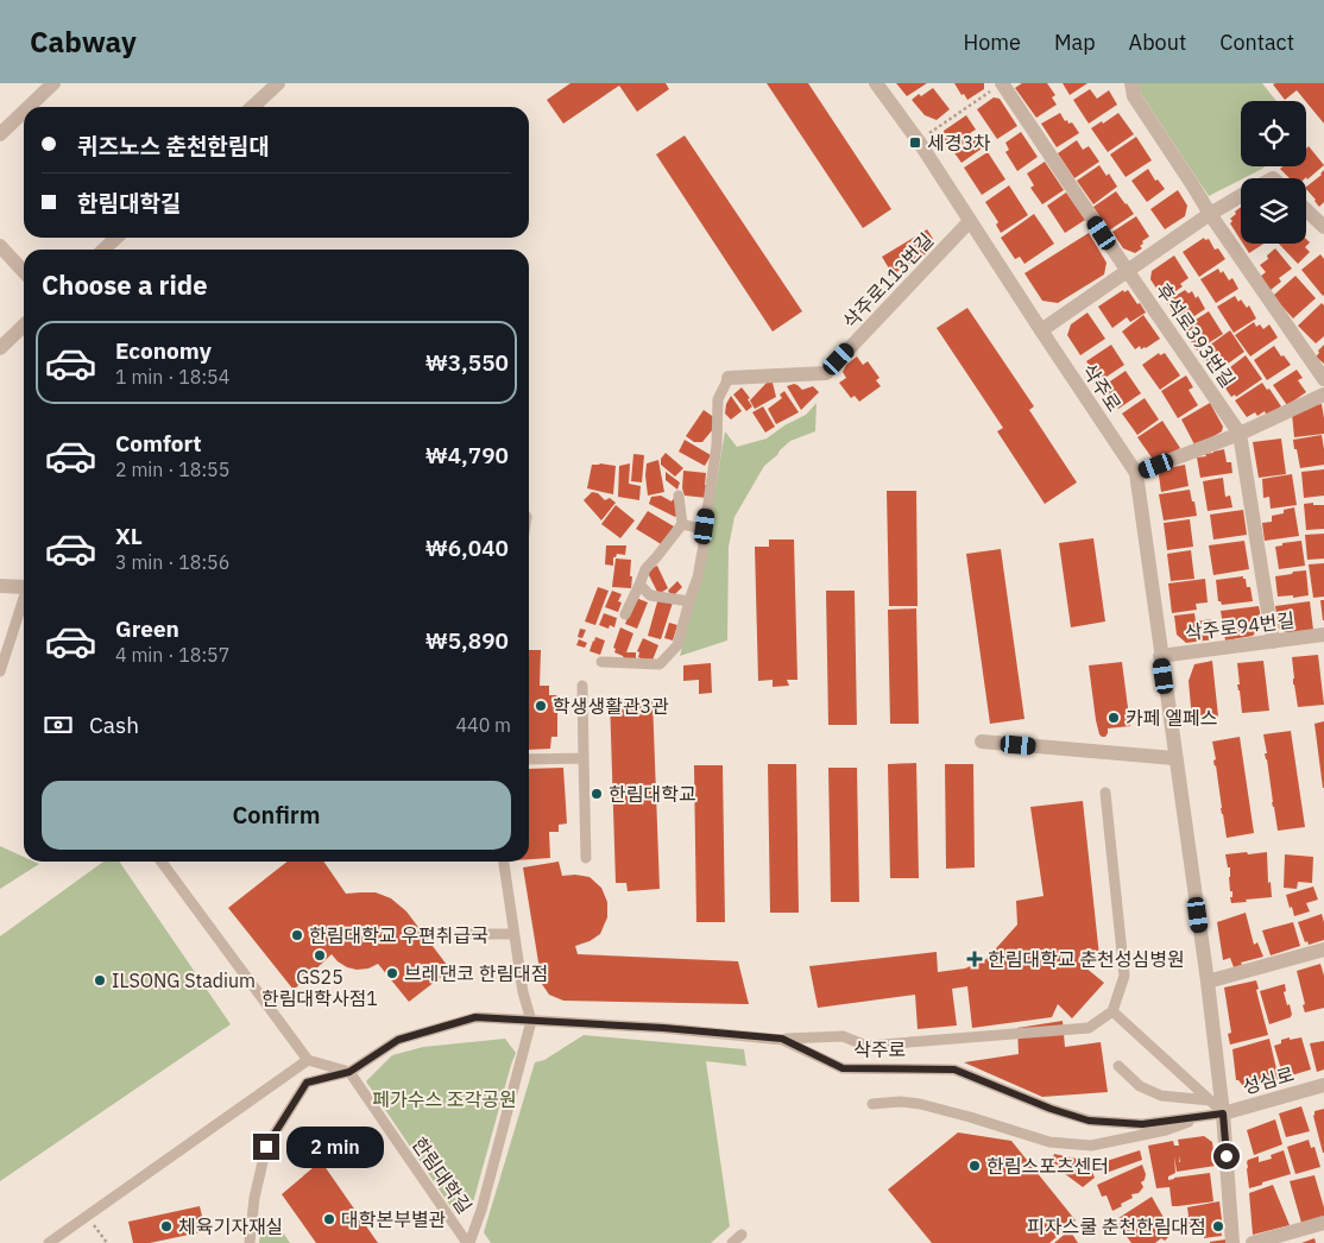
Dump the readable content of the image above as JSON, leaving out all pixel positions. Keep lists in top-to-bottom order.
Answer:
{
  "streets": {
    "street": [
      "삭주로113번길",
      "후석로393번길",
      "삭주로",
      "삭주로94번길",
      "성심로"
    ],
    "lane": ["한림대학길"]
  },
  "crossings": [
    ["삭주로113번길", "삭주로"],
    ["후석로393번길", "삭주로94번길"],
    ["삭주로", "삭주로94번길"],
    ["삭주로", "성심로"],
    ["삭주로", "한림대학길"]
  ],
  "parks": ["페가수스 조각공원"],
  "places": {
    "transit": ["세경3차"],
    "other": [
      "학생생활관3관",
      "카페 엘페스",
      "한림대학교",
      "한림대학교 우편취급국",
      "GS25 한림대학사점1",
      "브레댄코 한림대점",
      "ILSONG Stadium",
      "한림스포츠센터",
      "대학본부별관",
      "체육기자재실",
      "피자스쿨 춘천한림대점"
    ],
    "health": ["한림대학교 춘천성심병원"]
  },
  "page": {
    "header": "Cabway",
    "nav": [
      "Home",
      "Map",
      "About",
      "Contact"
    ],
    "banner": ["퀴즈노스 춘천한림대", "한림대학길"],
    "heading": "Choose a ride",
    "list": [
      {
        "name": "Economy",
        "note": "1 min · 18:54",
        "value": "₩3,550"
      },
      {
        "name": "Comfort",
        "note": "2 min · 18:55",
        "value": "₩4,790"
      },
      {
        "name": "XL",
        "note": "3 min · 18:56",
        "value": "₩6,040"
      },
      {
        "name": "Green",
        "note": "4 min · 18:57",
        "value": "₩5,890"
      }
    ],
    "pay": ["Cash", "440 m"],
    "buttons": "Confirm",
    "bubble": "2 min"
  }
}
